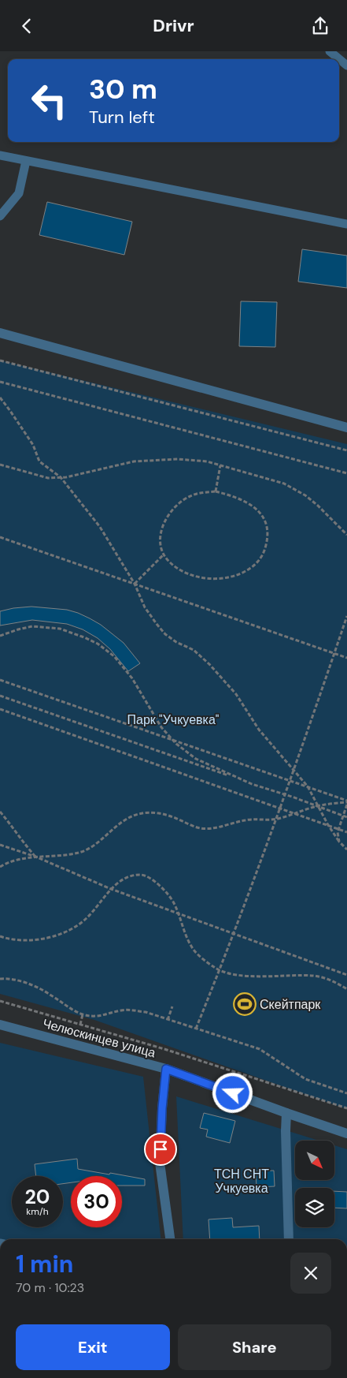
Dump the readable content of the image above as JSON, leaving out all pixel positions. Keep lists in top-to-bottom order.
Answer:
{
  "streets": {
    "street": ["Челюскинцев улица"]
  },
  "parks": ["Парк \"Учкуевка\"", "ТСН СНТ Учкуевка"],
  "places": {
    "sports": ["Скейтпарк"]
  },
  "north": "bottom right",
  "page": {
    "header": "Drivr",
    "turn": ["30 m", "Turn left"],
    "speed": "20 km/h",
    "limit": "30",
    "heading": ["1 min", "70 m · 10:23"],
    "buttons": ["Exit", "Share"]
  }
}
